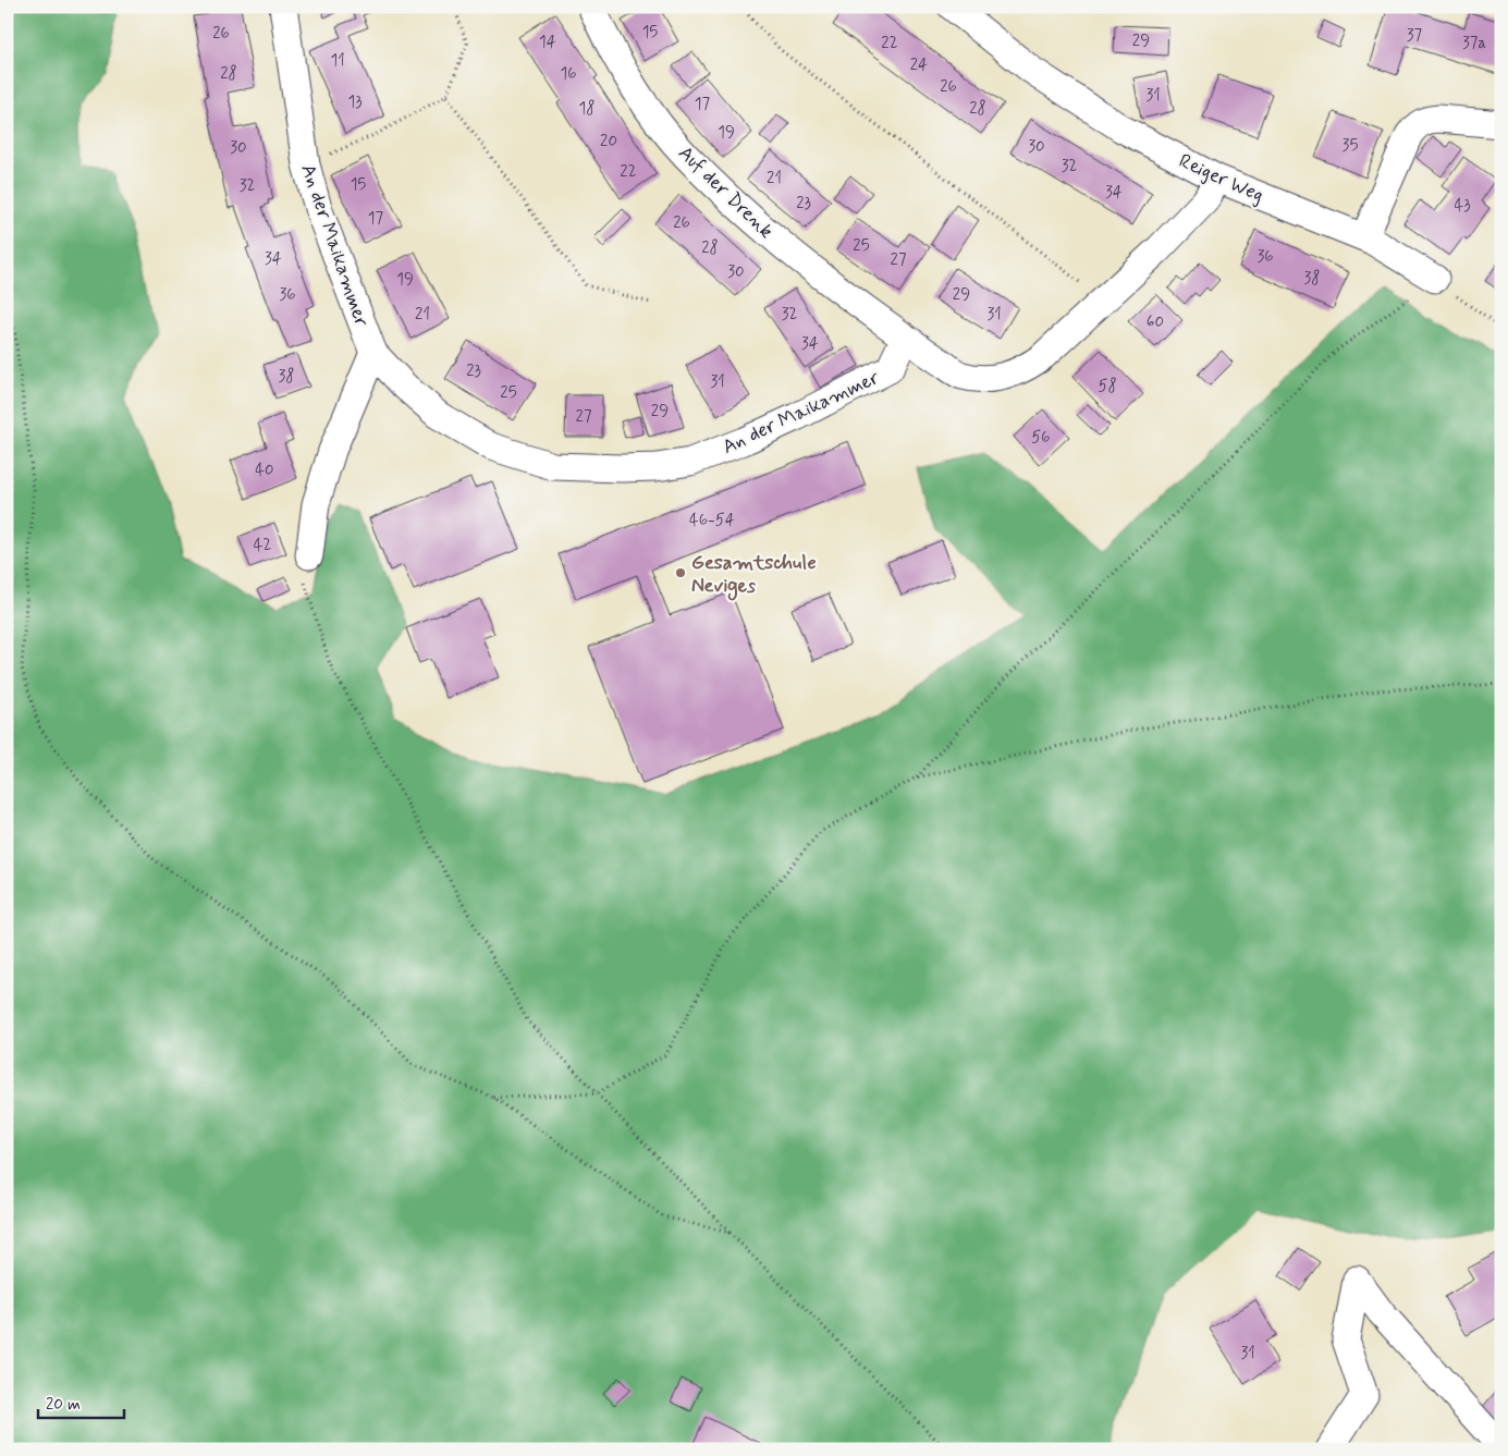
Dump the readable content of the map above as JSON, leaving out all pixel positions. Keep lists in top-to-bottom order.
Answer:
{
  "streets": {
    "street": ["Reiger Weg", "Auf der Drenk", "An der Maikammer"]
  },
  "crossings": [
    ["Auf der Drenk", "An der Maikammer"]
  ],
  "places": ["Gesamtschule Neviges"],
  "house_numbers": [
    "15",
    "26",
    "37",
    "29",
    "14",
    "22",
    "37a",
    "11",
    "24",
    "28",
    "16",
    "26",
    "31",
    "13",
    "17",
    "18",
    "28",
    "19",
    "20",
    "35",
    "30",
    "30",
    "32",
    "22",
    "21",
    "15",
    "32",
    "34",
    "23",
    "43",
    "17",
    "26",
    "25",
    "28",
    "36",
    "34",
    "27",
    "30",
    "38",
    "19",
    "36",
    "29",
    "21",
    "32",
    "31",
    "60",
    "34",
    "23",
    "38",
    "31",
    "58",
    "25",
    "29",
    "27",
    "56",
    "40",
    "46-54",
    "42",
    "31"
  ],
  "scale_bar": "20 m"
}
